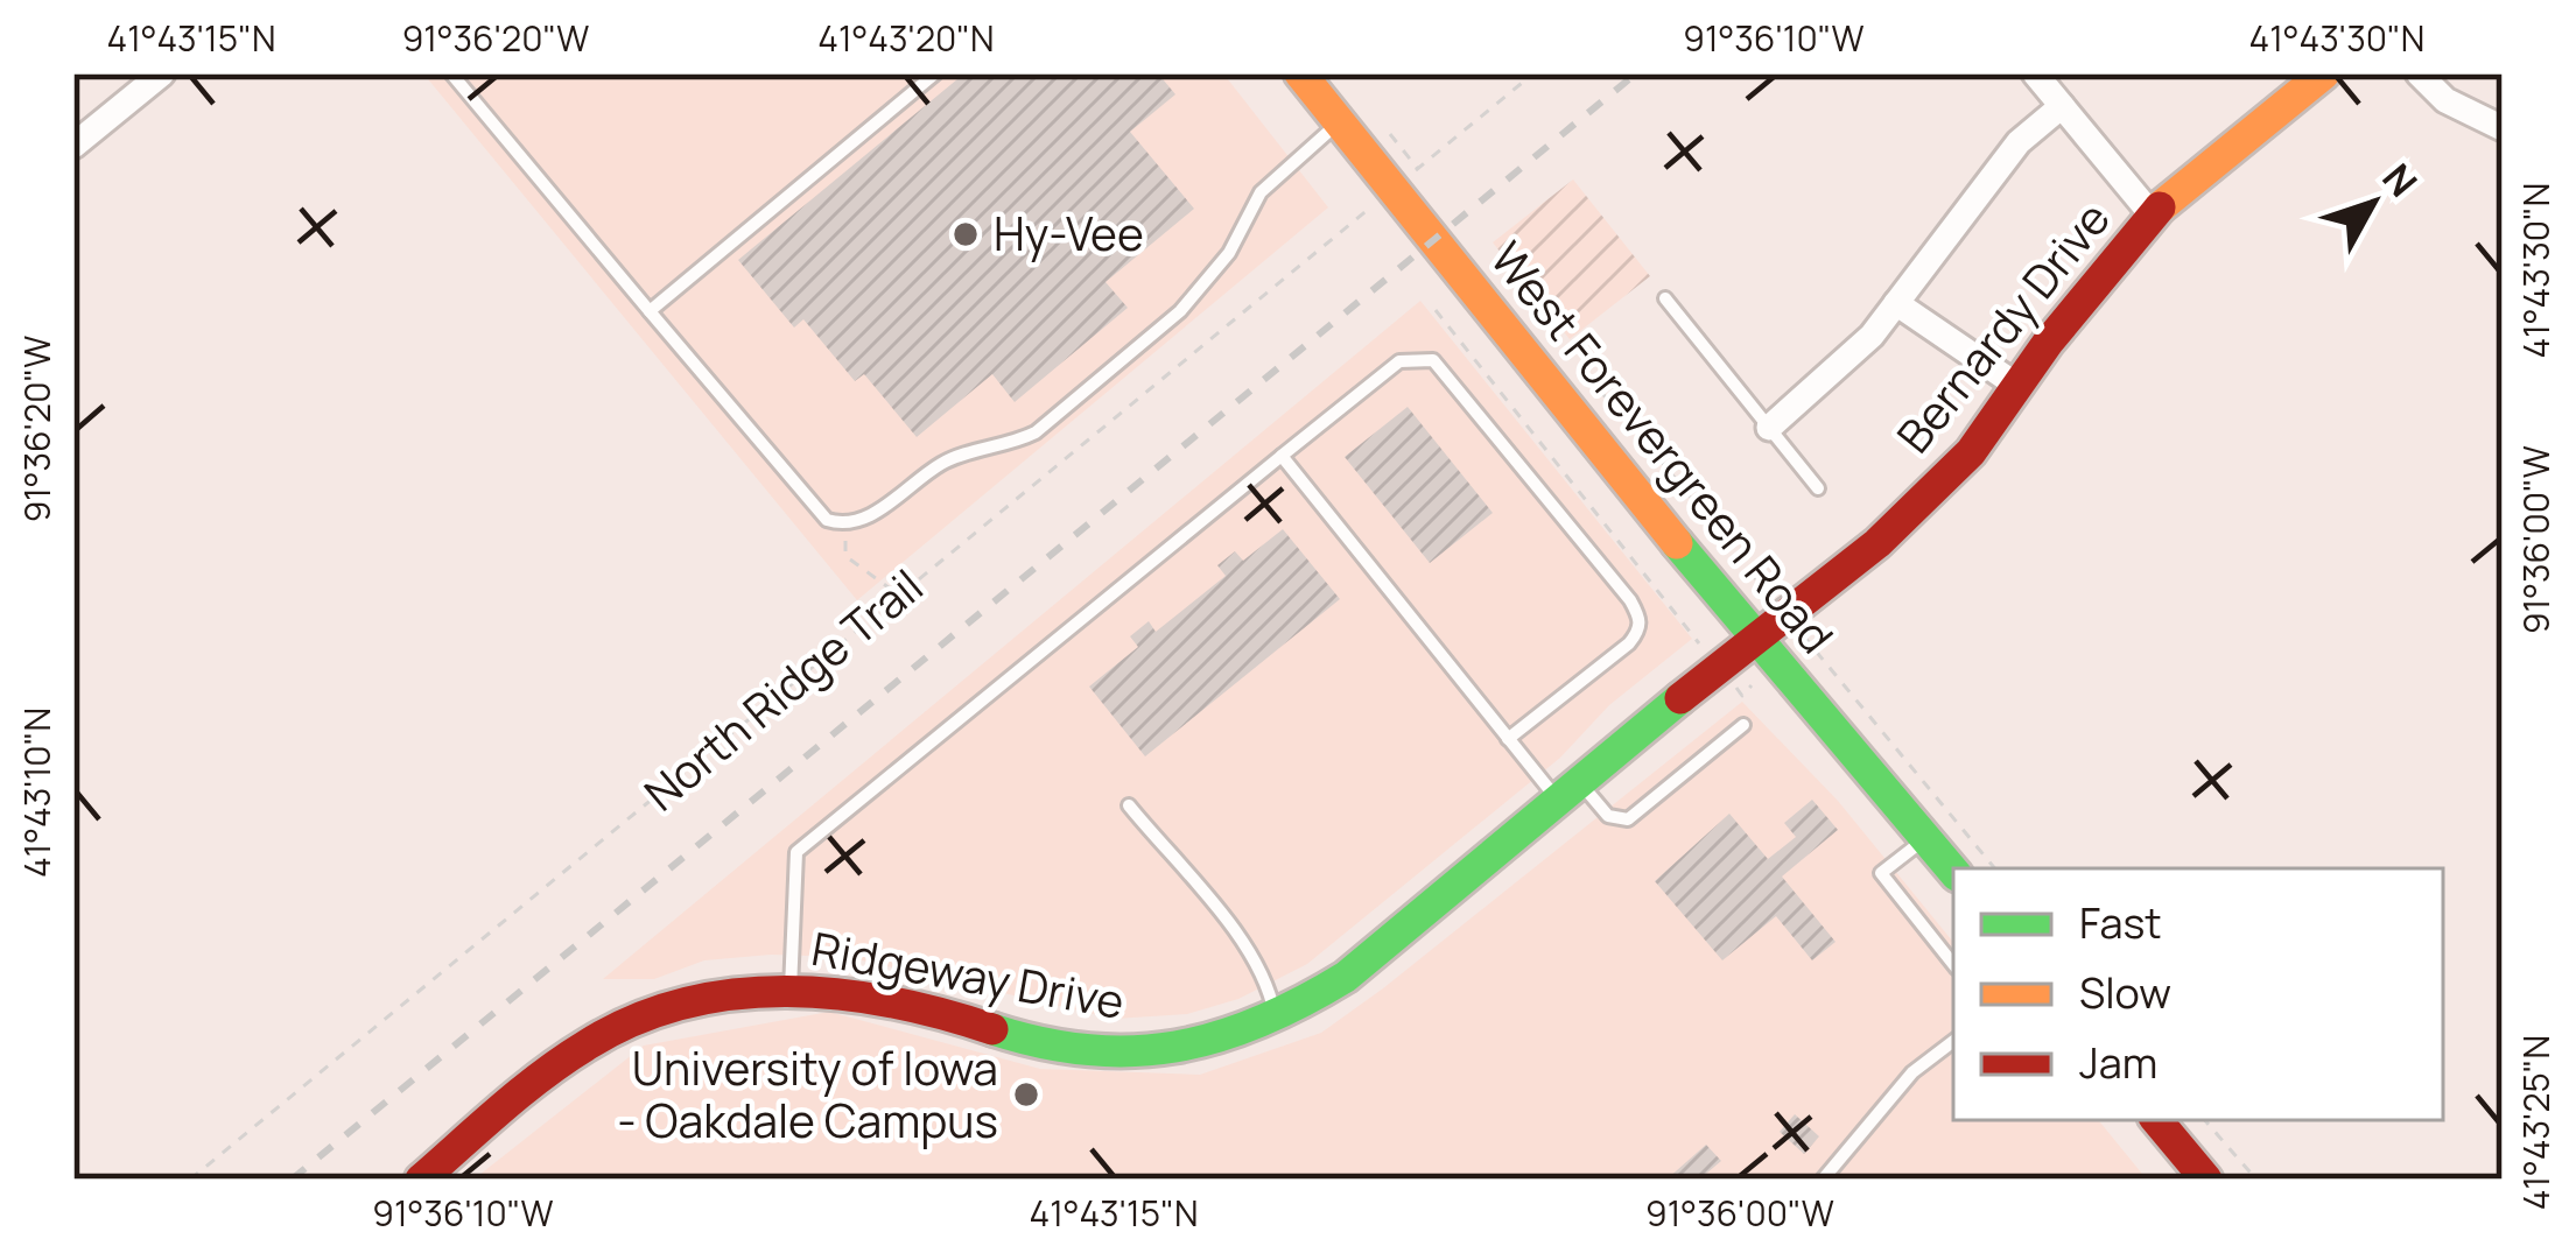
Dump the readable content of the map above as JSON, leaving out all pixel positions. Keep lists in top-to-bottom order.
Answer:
{
  "streets": {
    "street": ["Bernardy Drive", "West Forevergreen Road", "Ridgeway Drive"],
    "path": ["North Ridge Trail"]
  },
  "crossings": [
    ["Bernardy Drive", "West Forevergreen Road"],
    ["Bernardy Drive", "Ridgeway Drive"],
    ["West Forevergreen Road", "Ridgeway Drive"]
  ],
  "places": ["Hy-Vee", "University of Iowa - Oakdale Campus"],
  "legend": ["Fast", "Slow", "Jam"],
  "north": "top right",
  "coordinates": [
    "41°43'15\"N",
    "91°36'20\"W",
    "41°43'20\"N",
    "91°36'10\"W",
    "41°43'30\"N",
    "91°36'00\"W",
    "41°43'10\"N",
    "41°43'25\"N"
  ]
}
